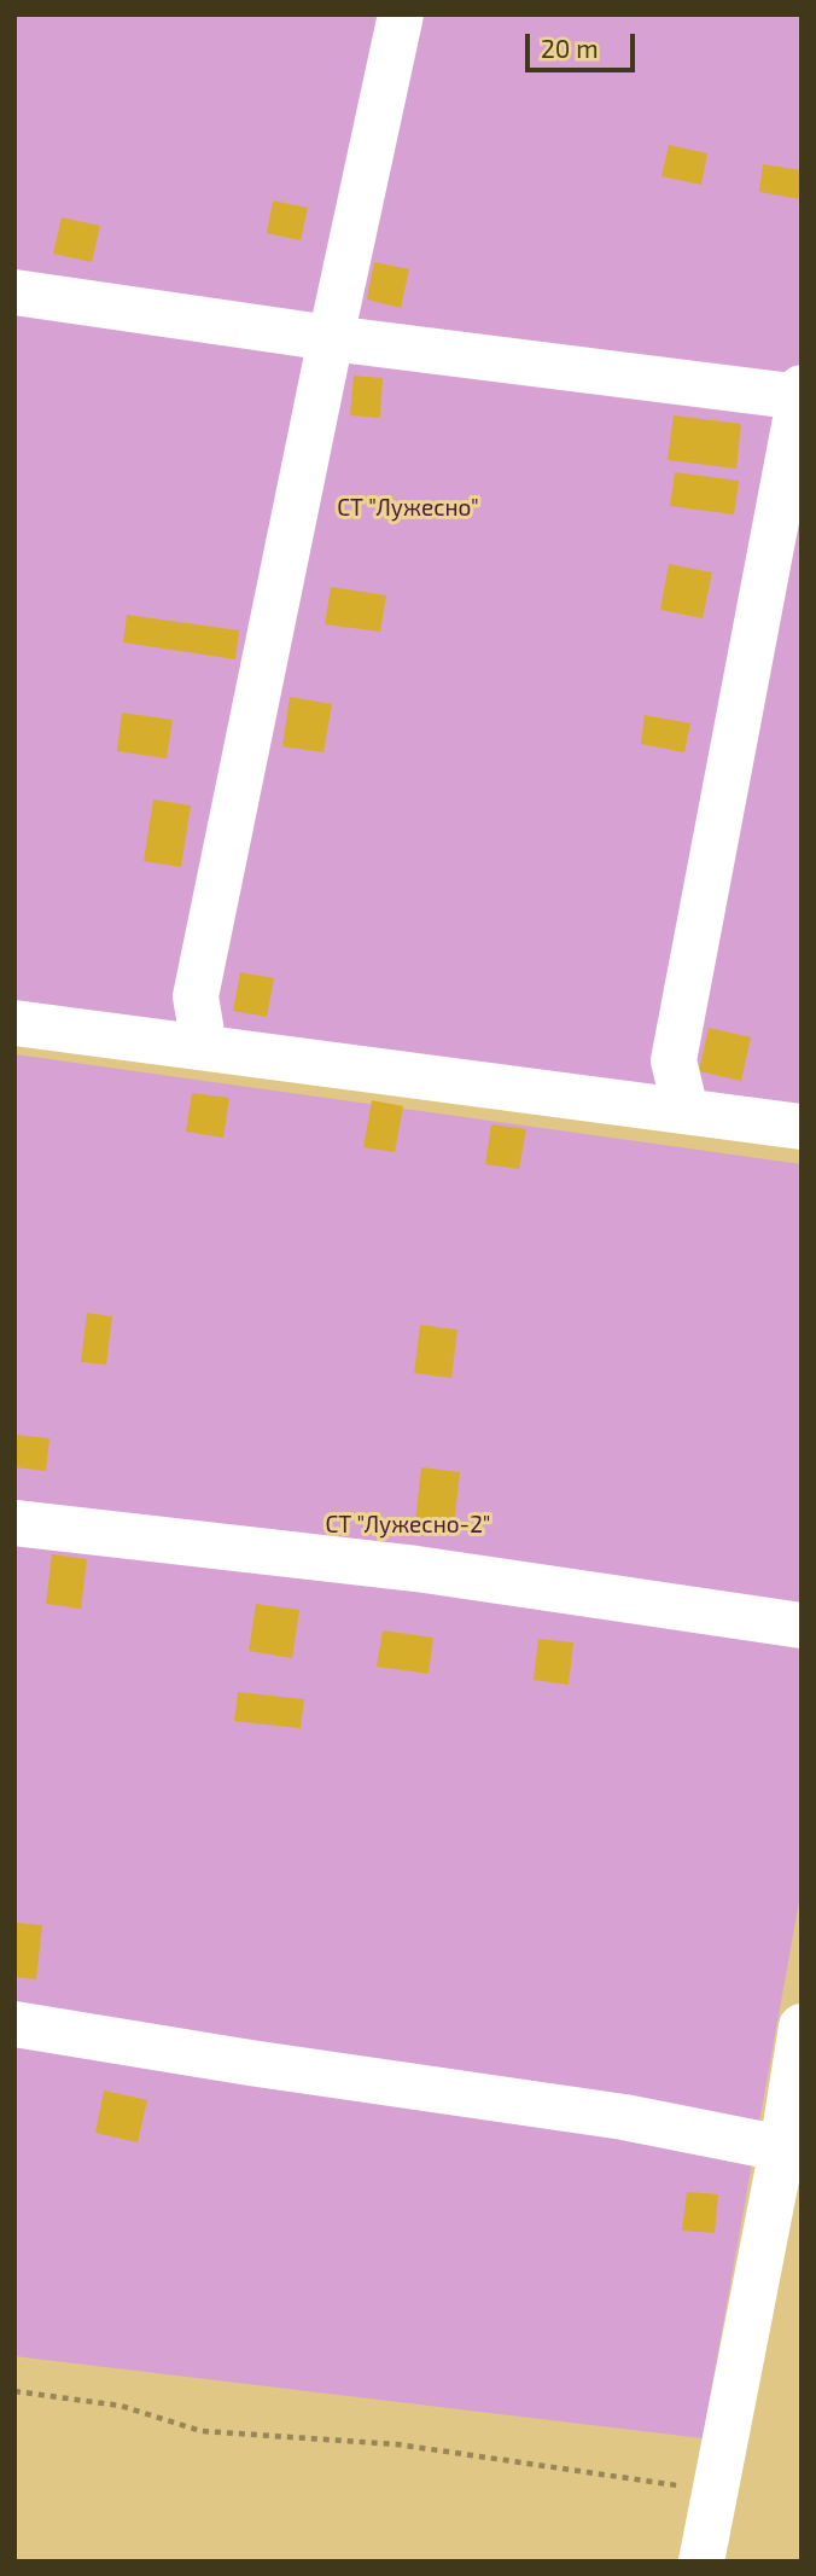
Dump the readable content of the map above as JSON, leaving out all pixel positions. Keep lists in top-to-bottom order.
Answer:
{
  "parks": ["СТ \"Лужесно\"", "СТ \"Лужесно-2\""],
  "scale_bar": "20 m"
}
